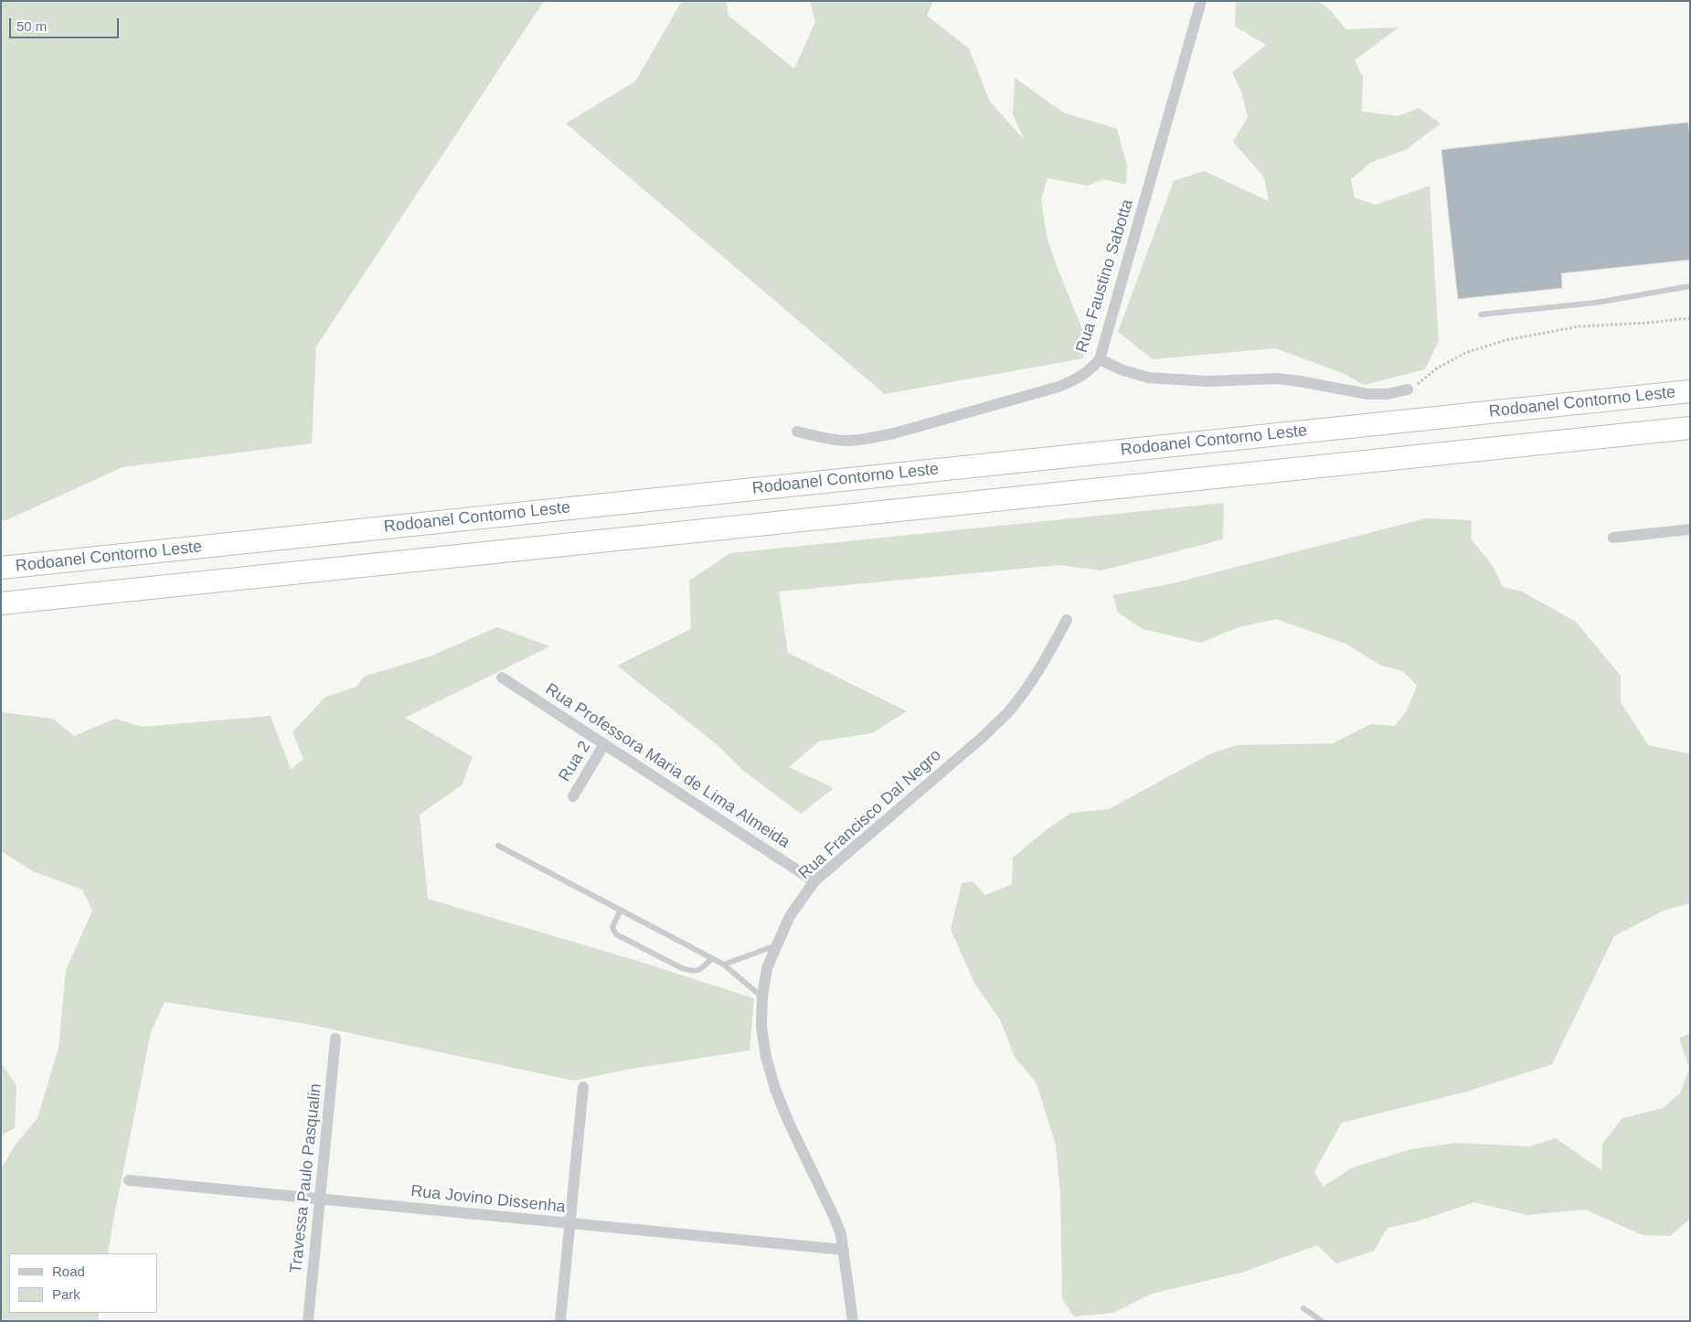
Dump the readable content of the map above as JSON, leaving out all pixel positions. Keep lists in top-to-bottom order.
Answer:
{
  "streets": {
    "highway": ["Rodoanel Contorno Leste"],
    "street": [
      "Rua Faustino Sabotta",
      "Rua 2",
      "Rua Professora Maria de Lima Almeida",
      "Rua Francisco Dal Negro",
      "Travessa Paulo Pasqualin",
      "Rua Jovino Dissenha"
    ]
  },
  "crossings": [
    ["Rua 2", "Rua Professora Maria de Lima Almeida"],
    ["Rua Professora Maria de Lima Almeida", "Rua Francisco Dal Negro"],
    ["Rua Francisco Dal Negro", "Rua Jovino Dissenha"],
    ["Travessa Paulo Pasqualin", "Rua Jovino Dissenha"]
  ],
  "legend": ["Road", "Park"],
  "scale_bar": "50 m"
}
